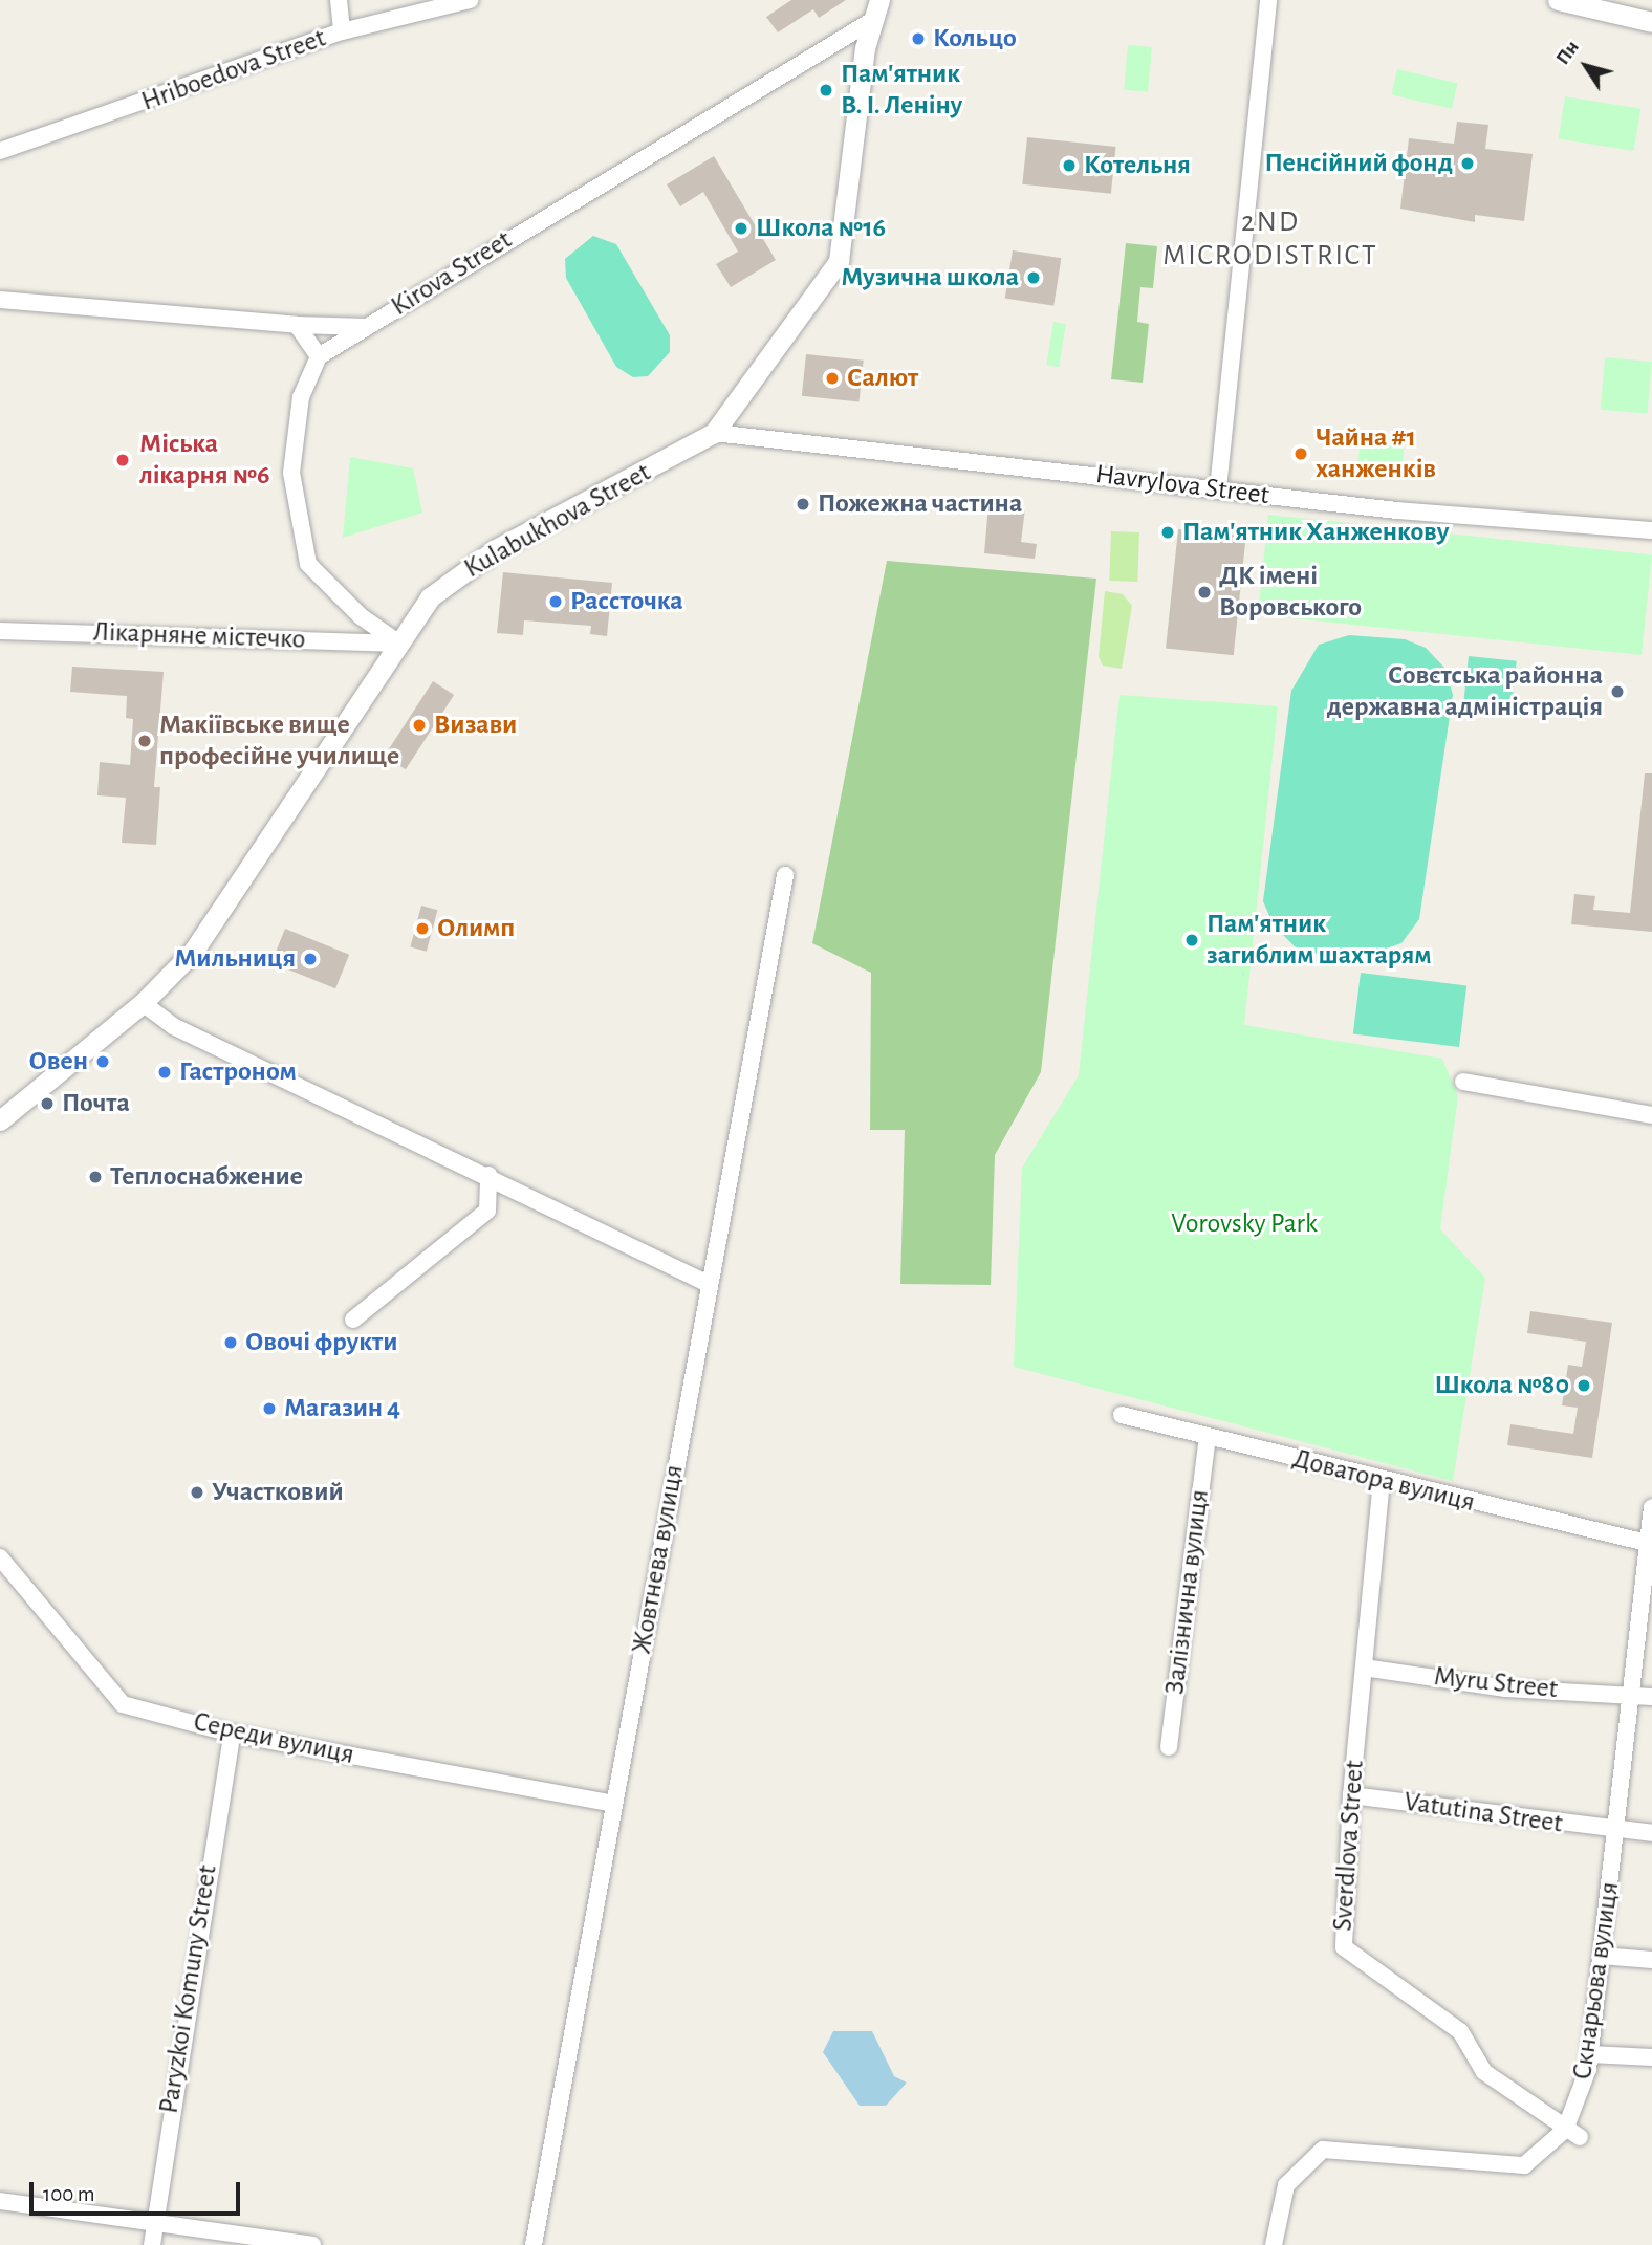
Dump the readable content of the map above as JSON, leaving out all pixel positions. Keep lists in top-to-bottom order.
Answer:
{
  "streets": {
    "street": [
      "Hriboedova Street",
      "Kirova Street",
      "Havrylova Street",
      "Kulabukhova Street",
      "Лікарняне містечко",
      "Доватора вулиця",
      "Жовтнева вулиця",
      "Залізнична вулиця",
      "Myru Street",
      "Середи вулиця",
      "Vatutina Street",
      "Sverdlova Street",
      "Скнарьова вулиця",
      "Paryzkoi Komuny Street"
    ]
  },
  "crossings": [
    ["Kirova Street", "Kulabukhova Street"],
    ["Havrylova Street", "Kulabukhova Street"],
    ["Kulabukhova Street", "Лікарняне містечко"],
    ["Доватора вулиця", "Залізнична вулиця"],
    ["Доватора вулиця", "Sverdlova Street"],
    ["Доватора вулиця", "Скнарьова вулиця"],
    ["Жовтнева вулиця", "Середи вулиця"],
    ["Myru Street", "Sverdlova Street"],
    ["Myru Street", "Скнарьова вулиця"],
    ["Середи вулиця", "Paryzkoi Komuny Street"],
    ["Vatutina Street", "Sverdlova Street"],
    ["Vatutina Street", "Скнарьова вулиця"],
    ["Sverdlova Street", "Скнарьова вулиця"]
  ],
  "districts": ["2ND MICRODISTRICT"],
  "parks": ["Vorovsky Park"],
  "places": [
    "Кольцо",
    "Пам'ятник В. І. Леніну",
    "Пенсійний фонд",
    "Котельня",
    "Школа №16",
    "Музична школа",
    "Салют",
    "Чайна #1 ханженків",
    "Міська лікарня №6",
    "Пожежна частина",
    "Пам'ятник Ханженкову",
    "ДК імені Воровського",
    "Рассточка",
    "Совєтська районна державна адміністрація",
    "Визави",
    "Макіївське вище професійне училище",
    "Олимп",
    "Пам'ятник загиблим шахтарям",
    "Мильниця",
    "Овен",
    "Гастроном",
    "Почта",
    "Теплоснабжение",
    "Овочі фрукти",
    "Школа №80",
    "Магазин 4",
    "Участковий"
  ],
  "scale_bar": "100 m",
  "north": "top left"
}
